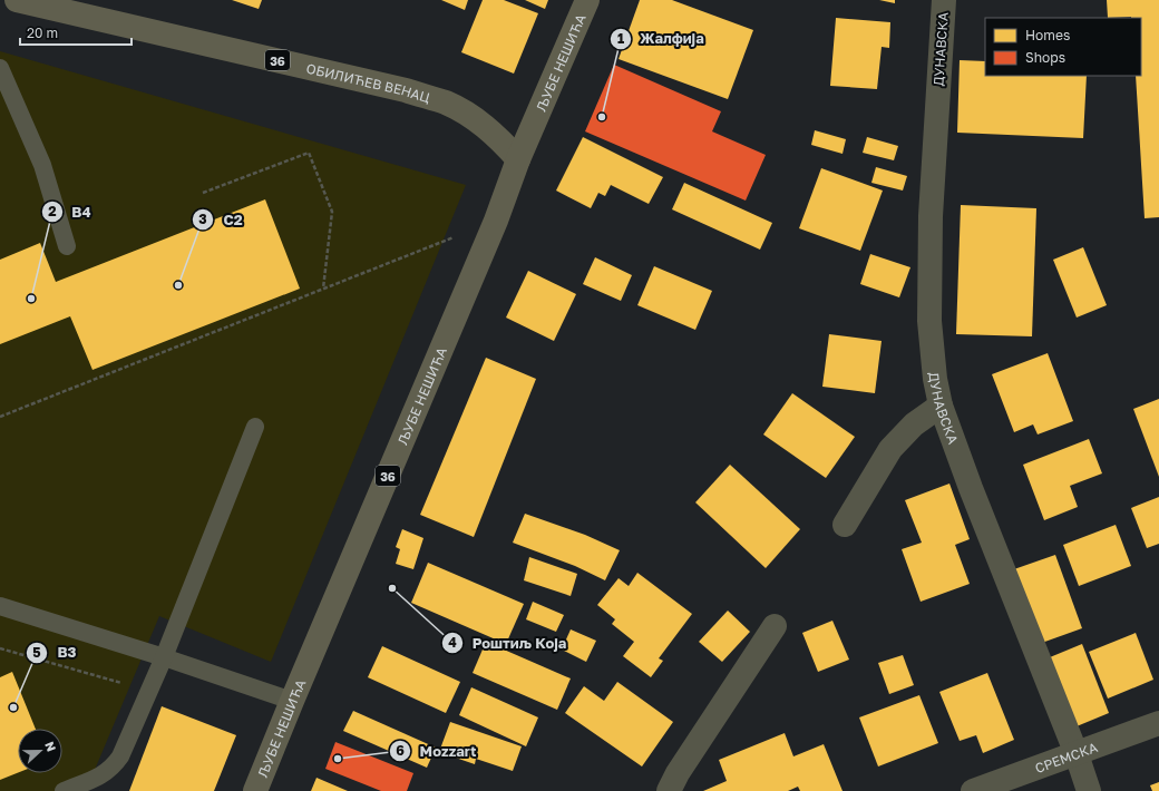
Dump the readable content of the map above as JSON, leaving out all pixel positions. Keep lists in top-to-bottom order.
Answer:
{
  "streets": {
    "main road": ["36", "ЉУБЕ НЕШИЋА", "ОБИЛИЋЕВ ВЕНАЦ"],
    "street": ["ДУНАВСКА", "СРЕМСКА"]
  },
  "crossings": [
    ["ДУНАВСКА", "СРЕМСКА"],
    ["ЉУБЕ НЕШИЋА", "ОБИЛИЋЕВ ВЕНАЦ"]
  ],
  "places": [
    "Жалфија",
    "C2",
    "B4",
    "Роштиљ Која",
    "B3",
    "Mozzart"
  ],
  "legend": ["Homes", "Shops"],
  "scale_bar": "20 m",
  "north": "right"
}
